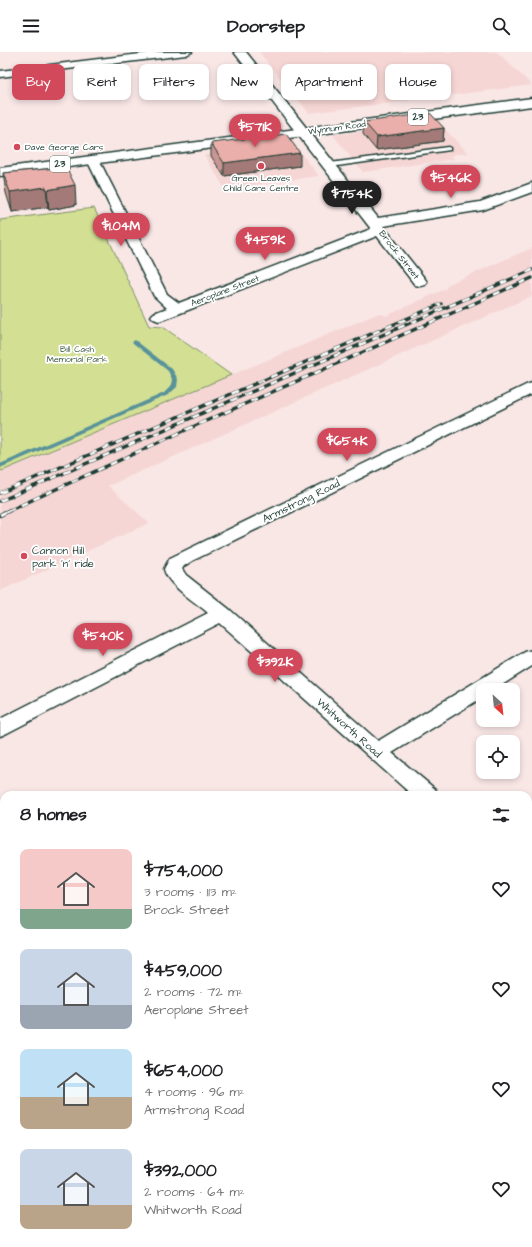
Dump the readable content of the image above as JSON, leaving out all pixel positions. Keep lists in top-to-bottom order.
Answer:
{
  "streets": {
    "main road": ["23", "Wynnum Road"],
    "street": [
      "Brock Street",
      "Aeroplane Street",
      "Armstrong Road",
      "Whitworth Road"
    ]
  },
  "crossings": [
    ["Wynnum Road", "Brock Street"],
    ["Brock Street", "Aeroplane Street"],
    ["Armstrong Road", "Whitworth Road"]
  ],
  "parks": ["Bill Cash Memorial Park"],
  "places": ["Dave George Cars", "Green Leaves Child Care Centre", "Cannon Hill park 'n' ride"],
  "north": "bottom right",
  "page": {
    "header": "Doorstep",
    "chip": [
      "Buy",
      "Rent",
      "Filters",
      "New",
      "Apartment",
      "House"
    ],
    "price": [
      "$571K",
      "$546K",
      "$754K",
      "$1.04M",
      "$459K",
      "$654K",
      "$540K",
      "$392K"
    ],
    "heading": "8 homes",
    "list": [
      {
        "name": "$754,000",
        "note": "3 rooms · 113 m² · Brock Street"
      },
      {
        "name": "$459,000",
        "note": "2 rooms · 72 m² · Aeroplane Street"
      },
      {
        "name": "$654,000",
        "note": "4 rooms · 96 m² · Armstrong Road"
      },
      {
        "name": "$392,000",
        "note": "2 rooms · 64 m² · Whitworth Road"
      }
    ]
  }
}
